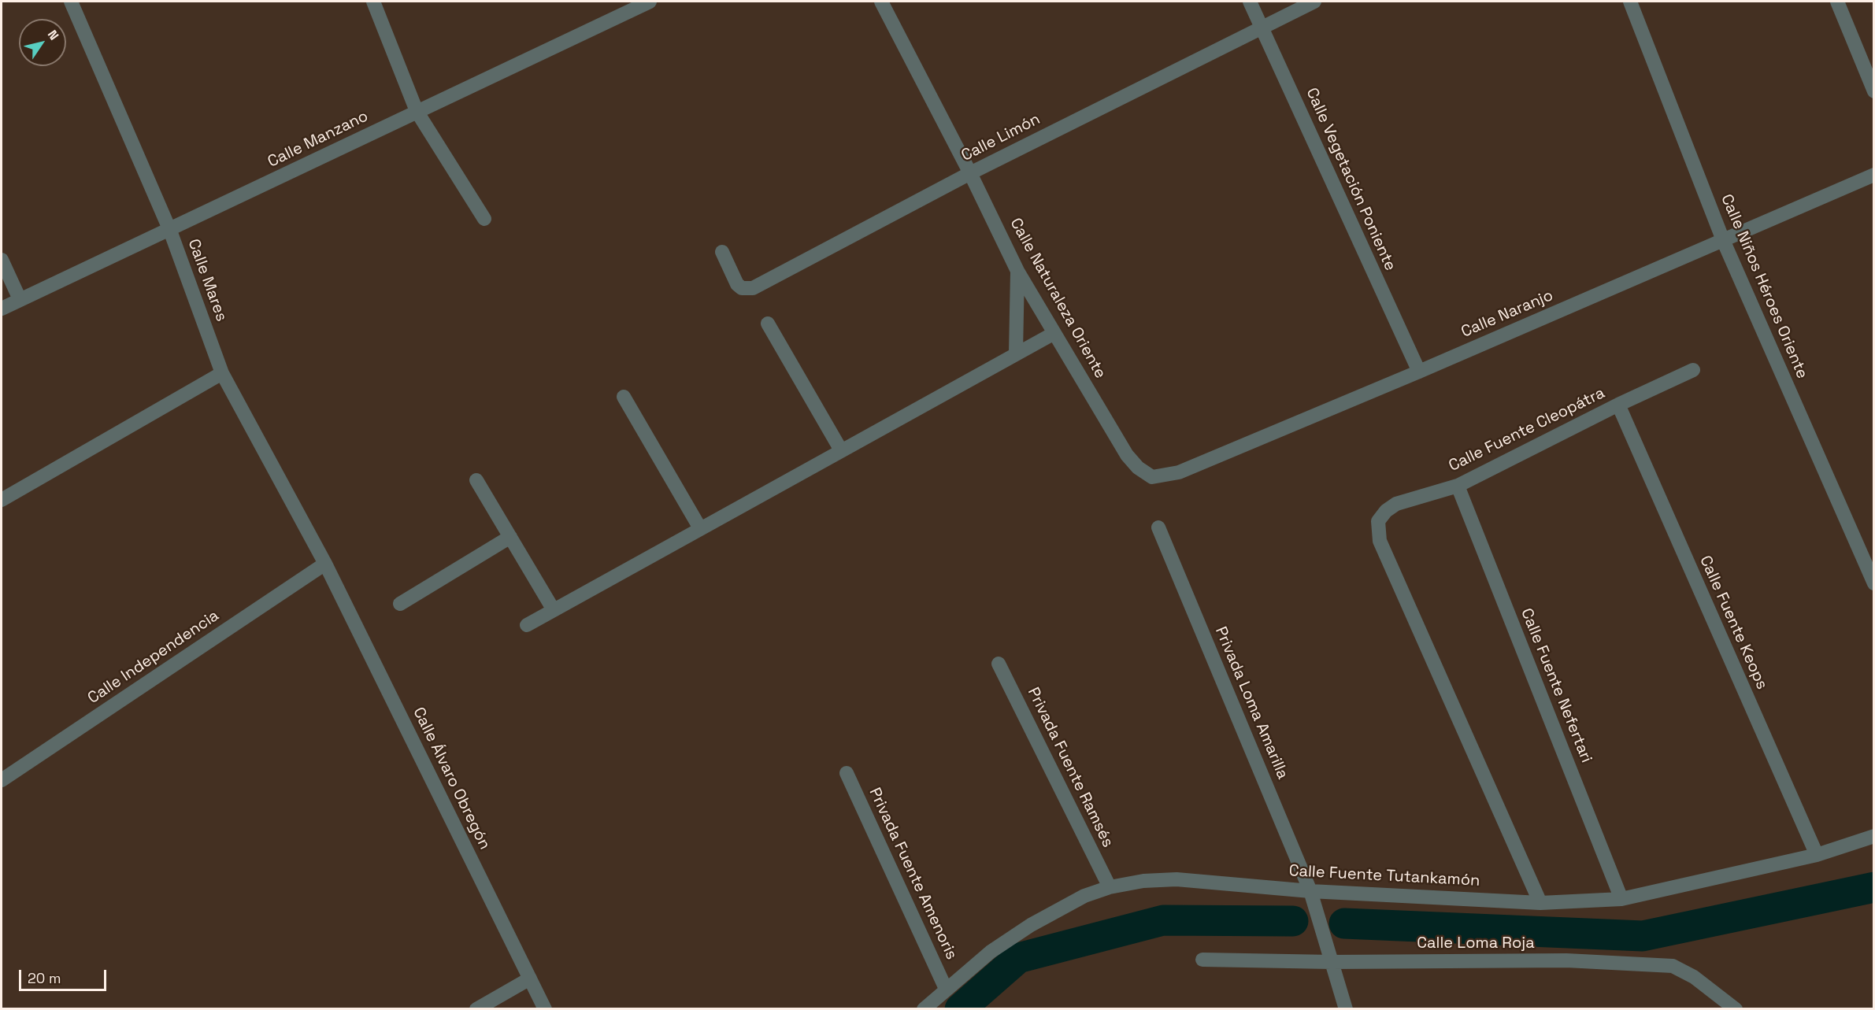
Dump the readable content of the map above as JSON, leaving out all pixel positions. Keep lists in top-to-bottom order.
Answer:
{
  "streets": {
    "street": [
      "Calle Limón",
      "Calle Manzano",
      "Calle Vegetación Poniente",
      "Calle Mares",
      "Calle Niños Héroes Oriente",
      "Calle Naturaleza Oriente",
      "Calle Naranjo",
      "Calle Fuente Cleopátra",
      "Calle Fuente Keops",
      "Calle Independencia",
      "Calle Fuente Nefertari",
      "Privada Loma Amarilla",
      "Privada Fuente Ramsés",
      "Calle Álvaro Obregón",
      "Privada Fuente Amenoris",
      "Calle Fuente Tutankamón",
      "Calle Loma Roja"
    ]
  },
  "crossings": [
    ["Calle Limón", "Calle Vegetación Poniente"],
    ["Calle Limón", "Calle Naturaleza Oriente"],
    ["Calle Manzano", "Calle Mares"],
    ["Calle Vegetación Poniente", "Calle Naranjo"],
    ["Calle Mares", "Calle Independencia"],
    ["Calle Mares", "Calle Álvaro Obregón"],
    ["Calle Niños Héroes Oriente", "Calle Naranjo"],
    ["Calle Naturaleza Oriente", "Calle Naranjo"],
    ["Calle Fuente Cleopátra", "Calle Fuente Keops"],
    ["Calle Fuente Cleopátra", "Calle Fuente Nefertari"],
    ["Calle Fuente Cleopátra", "Calle Fuente Tutankamón"],
    ["Calle Fuente Keops", "Calle Fuente Tutankamón"],
    ["Calle Independencia", "Calle Álvaro Obregón"],
    ["Calle Fuente Nefertari", "Calle Fuente Tutankamón"],
    ["Privada Loma Amarilla", "Calle Fuente Tutankamón"],
    ["Privada Loma Amarilla", "Calle Loma Roja"],
    ["Privada Fuente Ramsés", "Calle Fuente Tutankamón"],
    ["Privada Fuente Amenoris", "Calle Fuente Tutankamón"]
  ],
  "scale_bar": "20 m",
  "north": "top right"
}
